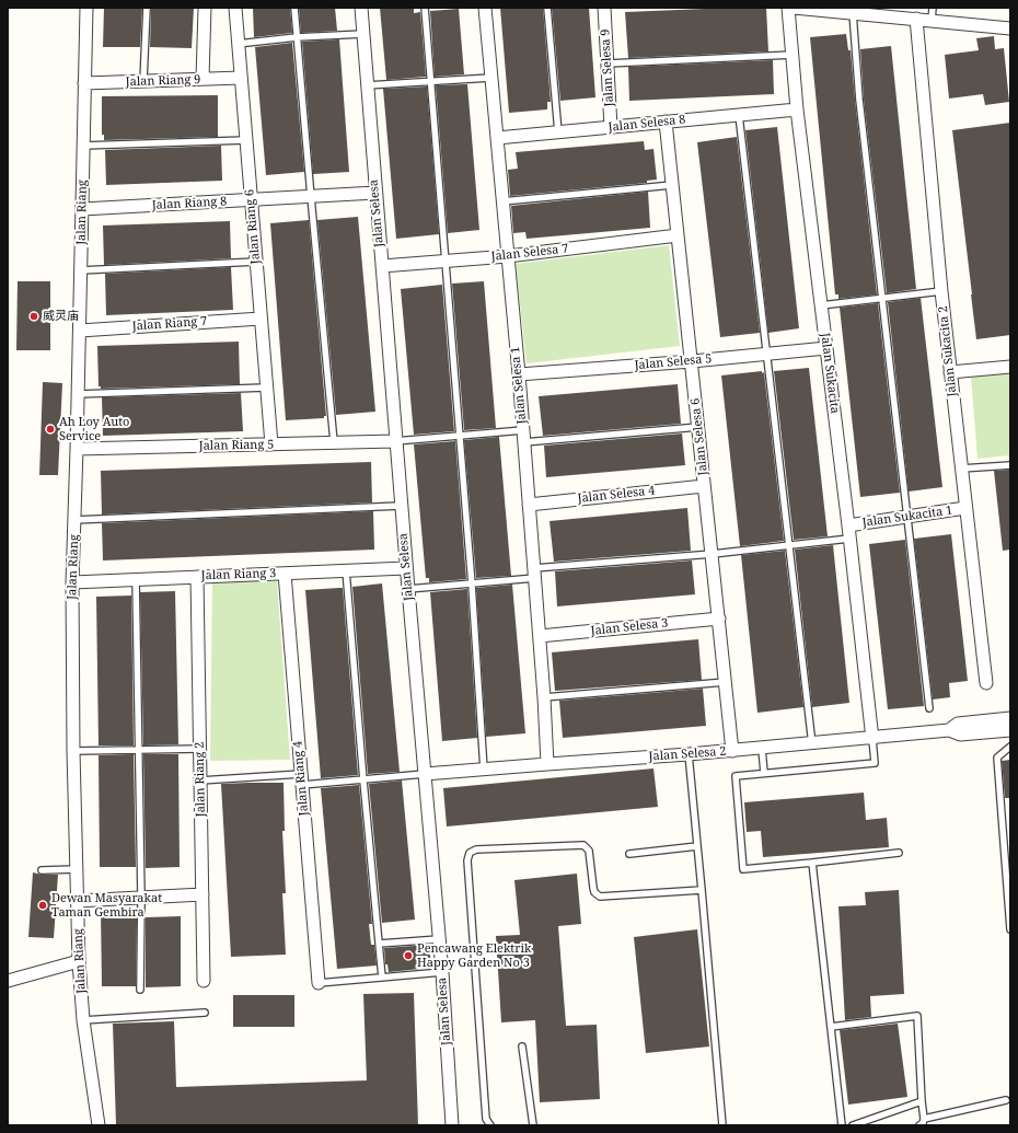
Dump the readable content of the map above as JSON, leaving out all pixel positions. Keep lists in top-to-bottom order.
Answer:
{
  "streets": {
    "street": [
      "Jalan Selesa 9",
      "Jalan Riang 9",
      "Jalan Selesa 8",
      "Jalan Riang 8",
      "Jalan Riang",
      "Jalan Selesa",
      "Jalan Riang 6",
      "Jalan Selesa 7",
      "Jalan Riang 7",
      "Jalan Sukacita 2",
      "Jalan Selesa 5",
      "Jalan Sukacita",
      "Jalan Selesa 1",
      "Jalan Selesa 6",
      "Jalan Riang 5",
      "Jalan Selesa 4",
      "Jalan Sukacita 1",
      "Jalan Riang 3",
      "Jalan Selesa 3",
      "Jalan Selesa 2",
      "Jalan Riang 4",
      "Jalan Riang 2"
    ]
  },
  "crossings": [
    ["Jalan Selesa 9", "Jalan Selesa 8"],
    ["Jalan Riang 9", "Jalan Riang"],
    ["Jalan Riang 9", "Jalan Riang 6"],
    ["Jalan Selesa 8", "Jalan Sukacita"],
    ["Jalan Selesa 8", "Jalan Selesa 1"],
    ["Jalan Selesa 8", "Jalan Selesa 6"],
    ["Jalan Riang 8", "Jalan Riang"],
    ["Jalan Riang 8", "Jalan Selesa"],
    ["Jalan Riang 8", "Jalan Riang 6"],
    ["Jalan Riang", "Jalan Riang 7"],
    ["Jalan Riang", "Jalan Riang 5"],
    ["Jalan Riang", "Jalan Riang 3"],
    ["Jalan Selesa", "Jalan Selesa 7"],
    ["Jalan Selesa", "Jalan Riang 5"],
    ["Jalan Selesa", "Jalan Riang 3"],
    ["Jalan Selesa", "Jalan Selesa 2"],
    ["Jalan Riang 6", "Jalan Riang 7"],
    ["Jalan Riang 6", "Jalan Riang 5"],
    ["Jalan Selesa 7", "Jalan Selesa 1"],
    ["Jalan Selesa 7", "Jalan Selesa 6"],
    ["Jalan Sukacita 2", "Jalan Sukacita 1"],
    ["Jalan Selesa 5", "Jalan Sukacita"],
    ["Jalan Selesa 5", "Jalan Selesa 1"],
    ["Jalan Selesa 5", "Jalan Selesa 6"],
    ["Jalan Sukacita", "Jalan Sukacita 1"],
    ["Jalan Sukacita", "Jalan Selesa 2"],
    ["Jalan Selesa 1", "Jalan Selesa 4"],
    ["Jalan Selesa 1", "Jalan Selesa 3"],
    ["Jalan Selesa 1", "Jalan Selesa 2"],
    ["Jalan Selesa 6", "Jalan Selesa 4"],
    ["Jalan Selesa 6", "Jalan Selesa 3"],
    ["Jalan Selesa 6", "Jalan Selesa 2"],
    ["Jalan Riang 3", "Jalan Riang 4"],
    ["Jalan Riang 3", "Jalan Riang 2"]
  ],
  "places": [
    "威灵庙",
    "Ah Loy Auto Service",
    "Dewan Masyarakat Taman Gembira",
    "Pencawang Elektrik Happy Garden No 3"
  ]
}
